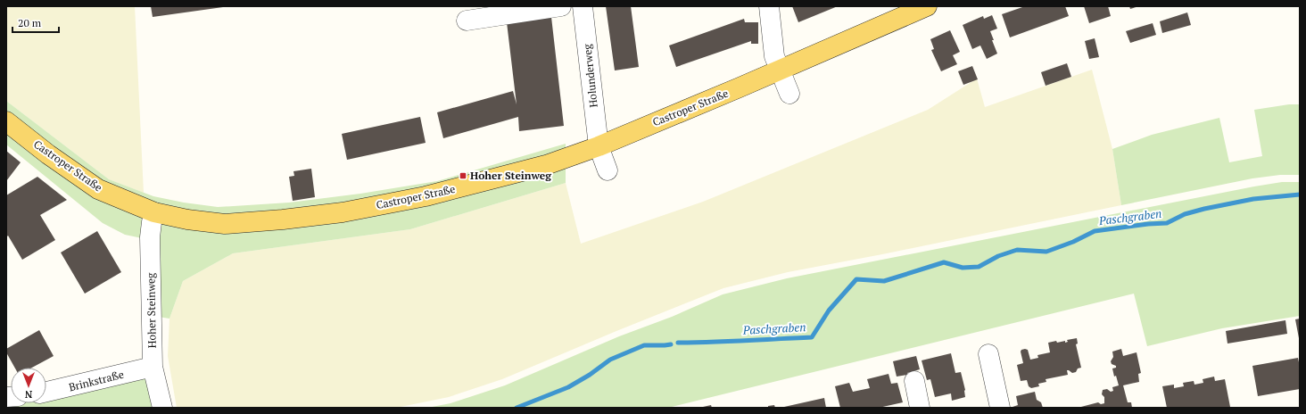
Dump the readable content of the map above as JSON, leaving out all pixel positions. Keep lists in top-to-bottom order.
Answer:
{
  "streets": {
    "main road": ["Castroper Straße"],
    "street": ["Holunderweg", "Hoher Steinweg", "Brinkstraße"]
  },
  "crossings": [
    ["Holunderweg", "Castroper Straße"],
    ["Castroper Straße", "Hoher Steinweg"],
    ["Hoher Steinweg", "Brinkstraße"]
  ],
  "water": ["Paschgraben"],
  "places": {
    "transit": ["Hoher Steinweg"]
  },
  "scale_bar": "20 m",
  "north": "bottom"
}
